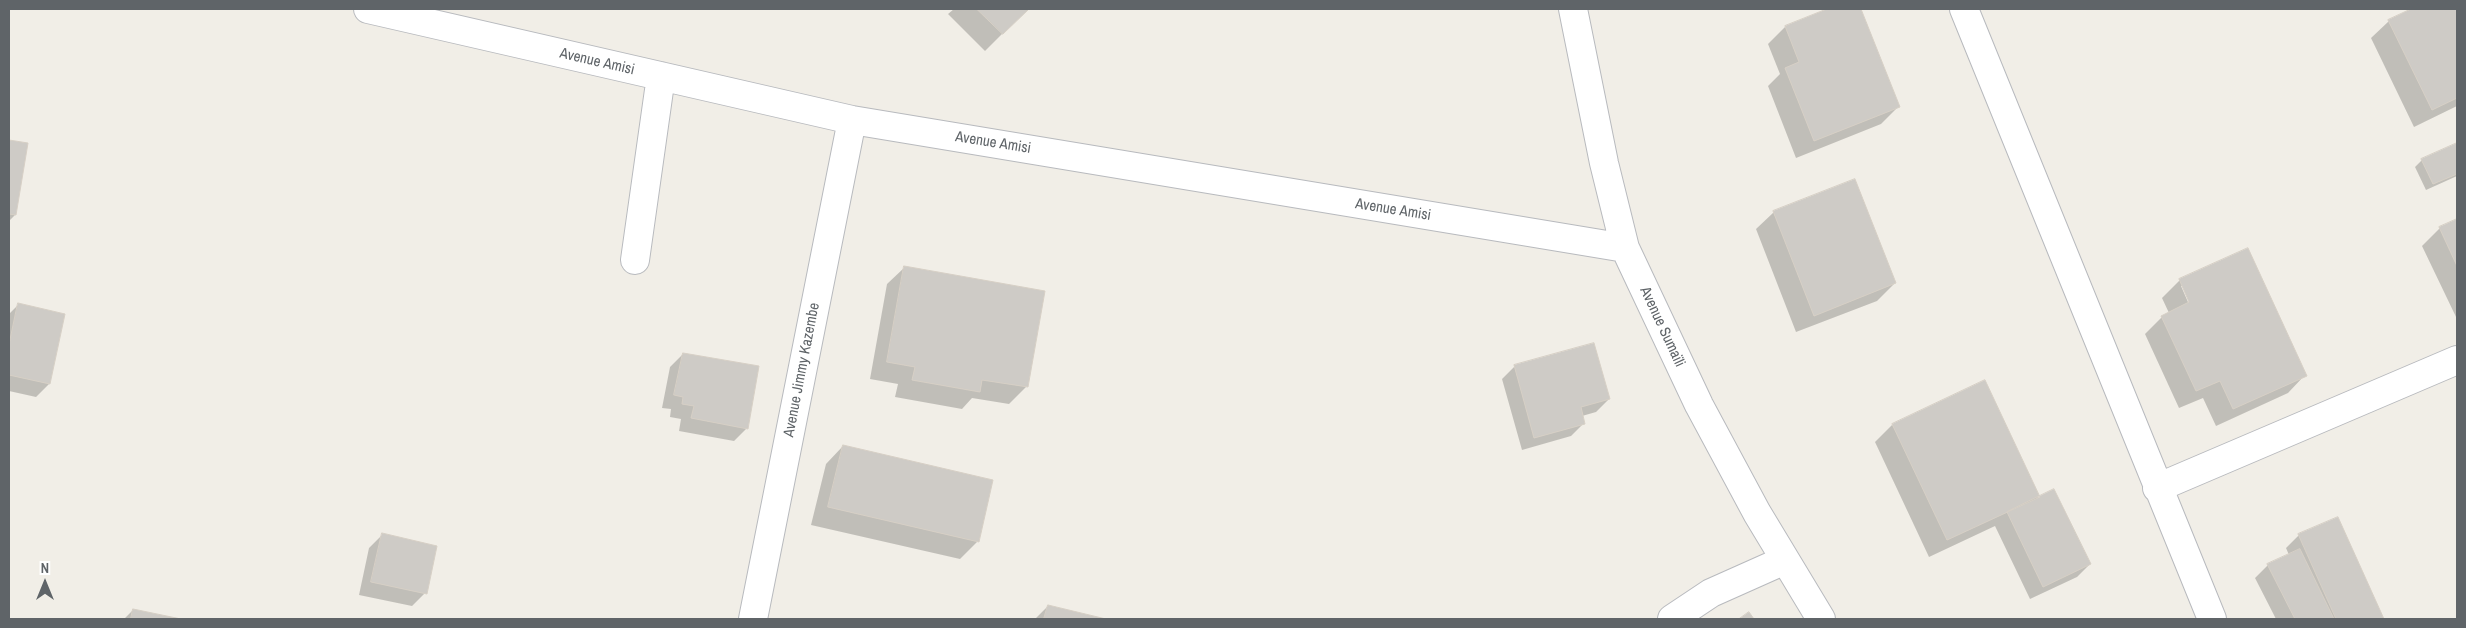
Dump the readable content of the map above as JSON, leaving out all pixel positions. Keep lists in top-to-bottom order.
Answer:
{
  "streets": {
    "street": ["Avenue Amisi", "Avenue Sumaïli", "Avenue Jimmy Kazembe"]
  },
  "crossings": [
    ["Avenue Amisi", "Avenue Sumaïli"],
    ["Avenue Amisi", "Avenue Jimmy Kazembe"]
  ],
  "north": "top"
}
